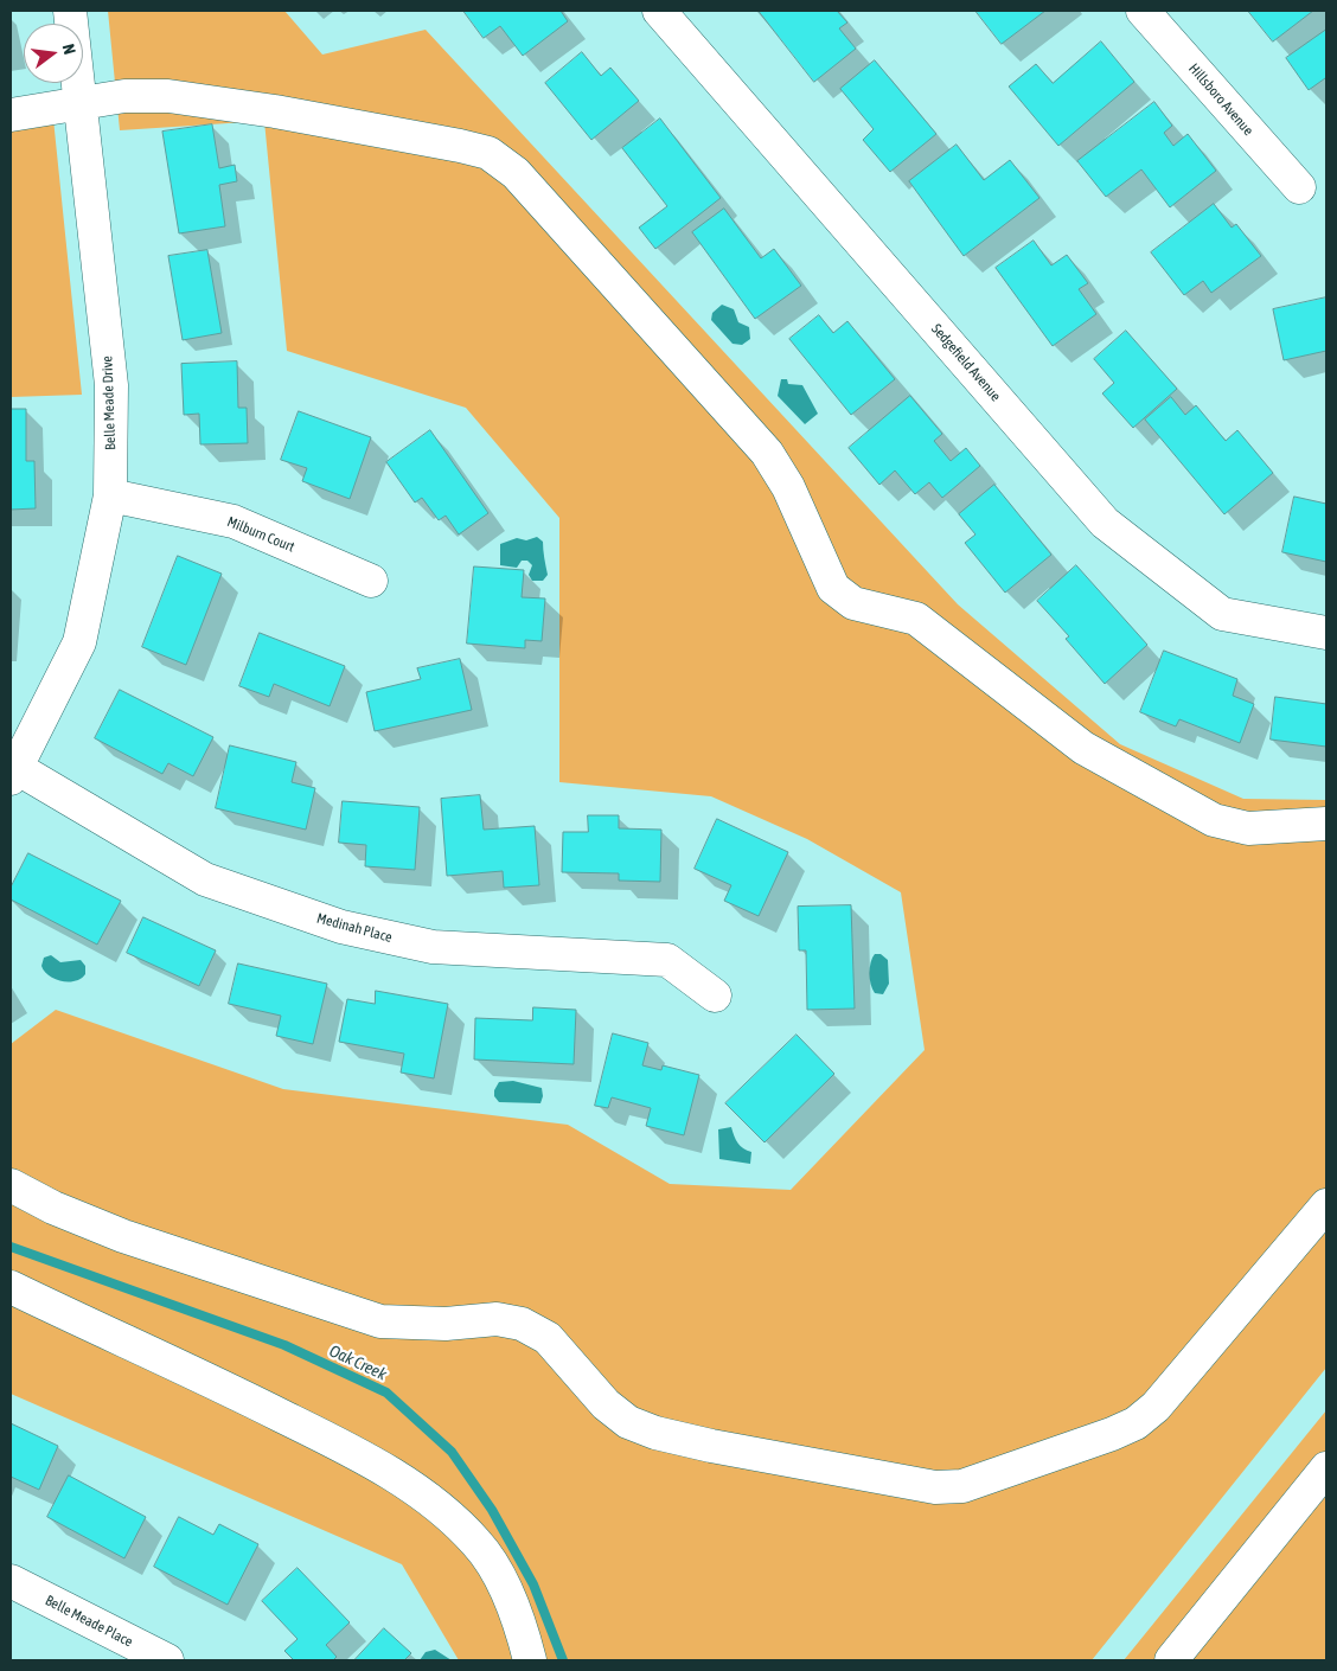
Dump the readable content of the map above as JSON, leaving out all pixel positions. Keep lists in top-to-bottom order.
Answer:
{
  "streets": {
    "street": [
      "Hillsboro Avenue",
      "Sedgefield Avenue",
      "Belle Meade Drive",
      "Milburn Court",
      "Medinah Place",
      "Belle Meade Place"
    ]
  },
  "crossings": [
    ["Belle Meade Drive", "Milburn Court"],
    ["Belle Meade Drive", "Medinah Place"]
  ],
  "water": ["Oak Creek"],
  "north": "right"
}
